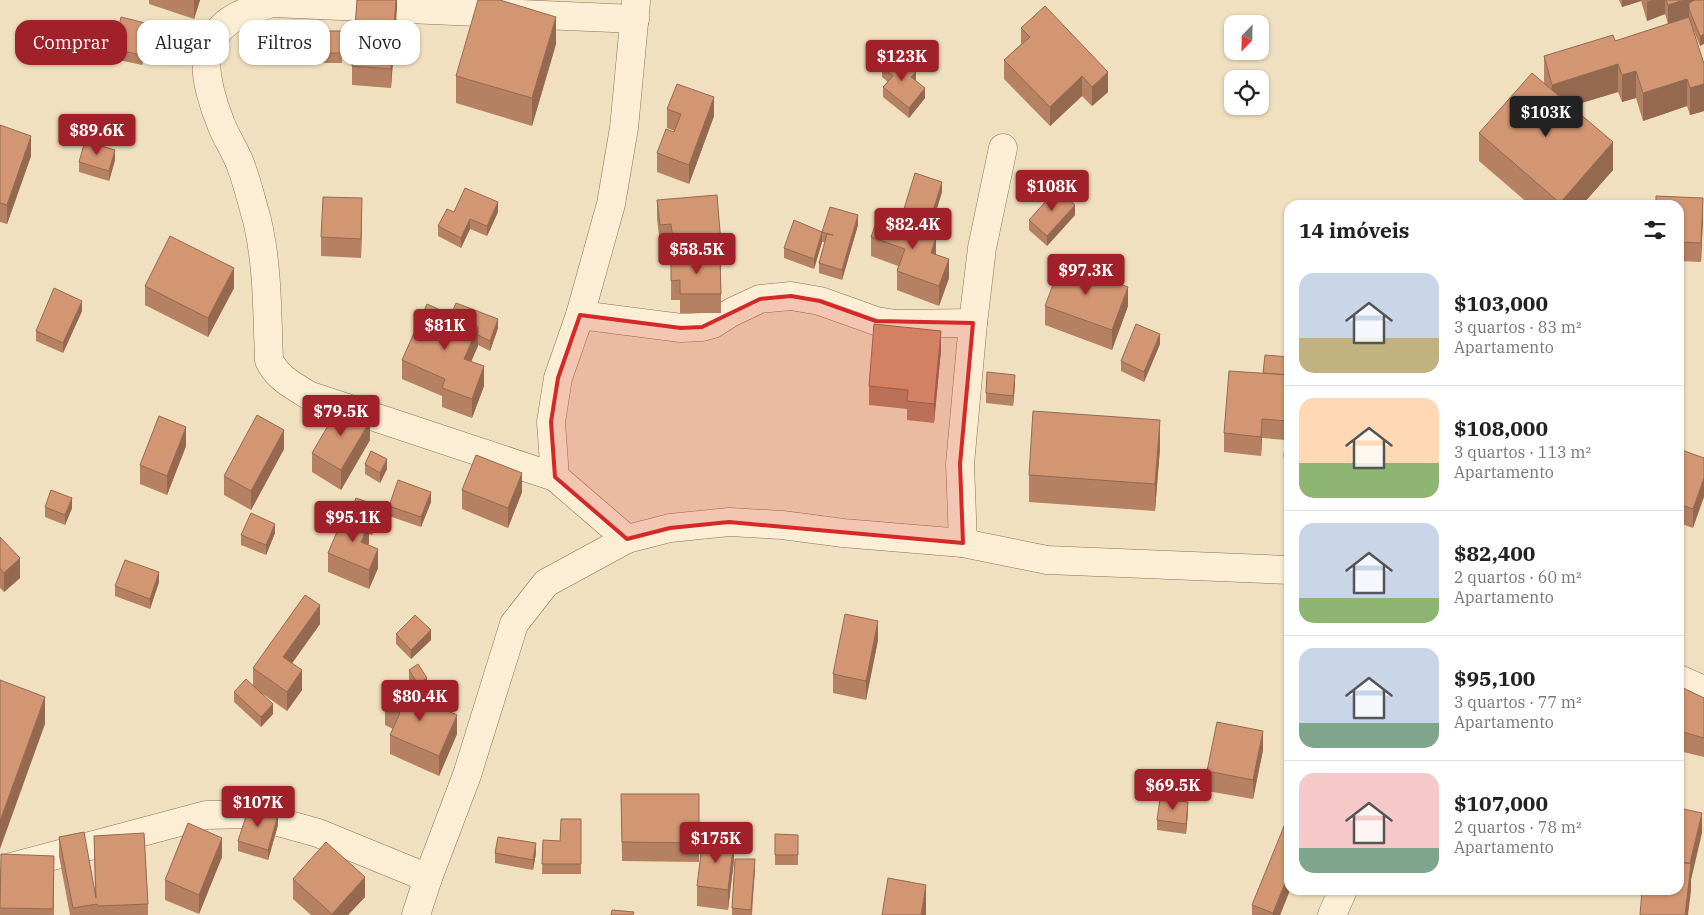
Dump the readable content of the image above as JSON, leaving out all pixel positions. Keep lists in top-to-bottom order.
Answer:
{
  "north": "bottom",
  "page": {
    "chip": [
      "Comprar",
      "Alugar",
      "Filtros",
      "Novo"
    ],
    "price": [
      "$123K",
      "$103K",
      "$89.6K",
      "$108K",
      "$82.4K",
      "$58.5K",
      "$97.3K",
      "$81K",
      "$79.5K",
      "$95.1K",
      "$80.4K",
      "$69.5K",
      "$107K",
      "$175K"
    ],
    "heading": "14 imóveis",
    "list": [
      {
        "name": "$103,000",
        "note": "3 quartos · 83 m² · Apartamento"
      },
      {
        "name": "$108,000",
        "note": "3 quartos · 113 m² · Apartamento"
      },
      {
        "name": "$82,400",
        "note": "2 quartos · 60 m² · Apartamento"
      },
      {
        "name": "$95,100",
        "note": "3 quartos · 77 m² · Apartamento"
      },
      {
        "name": "$107,000",
        "note": "2 quartos · 78 m² · Apartamento"
      }
    ]
  }
}
